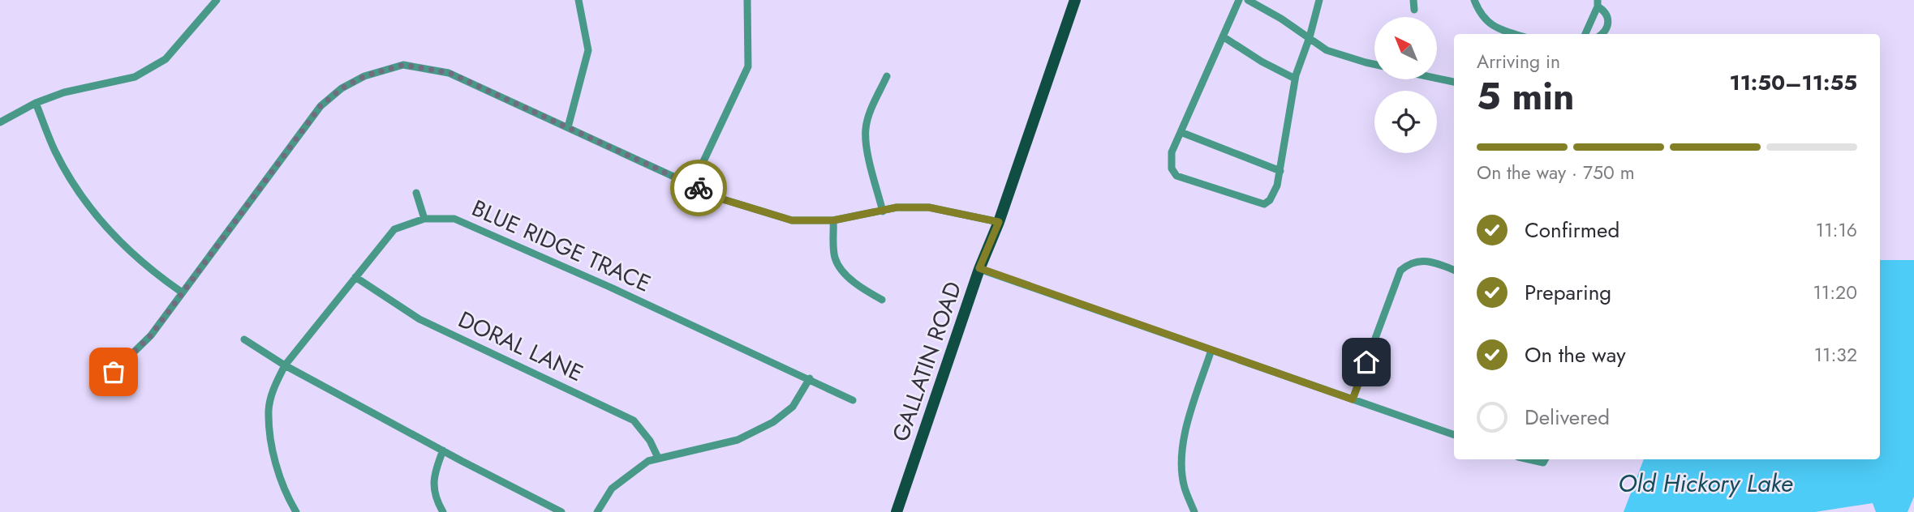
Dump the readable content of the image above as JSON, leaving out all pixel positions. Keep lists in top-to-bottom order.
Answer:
{
  "streets": {
    "main road": ["GALLATIN ROAD"],
    "street": ["BLUE RIDGE TRACE", "DORAL LANE"]
  },
  "crossings": [
    ["BLUE RIDGE TRACE", "DORAL LANE"]
  ],
  "water": ["Old Hickory Lake"],
  "north": "top left",
  "page": {
    "heading": ["5 min", "Arriving in", "11:50–11:55"],
    "bar": "On the way · 750 m",
    "list": [
      ["Confirmed", "11:16"],
      ["Preparing", "11:20"],
      ["On the way", "11:32"],
      "Delivered"
    ]
  }
}
